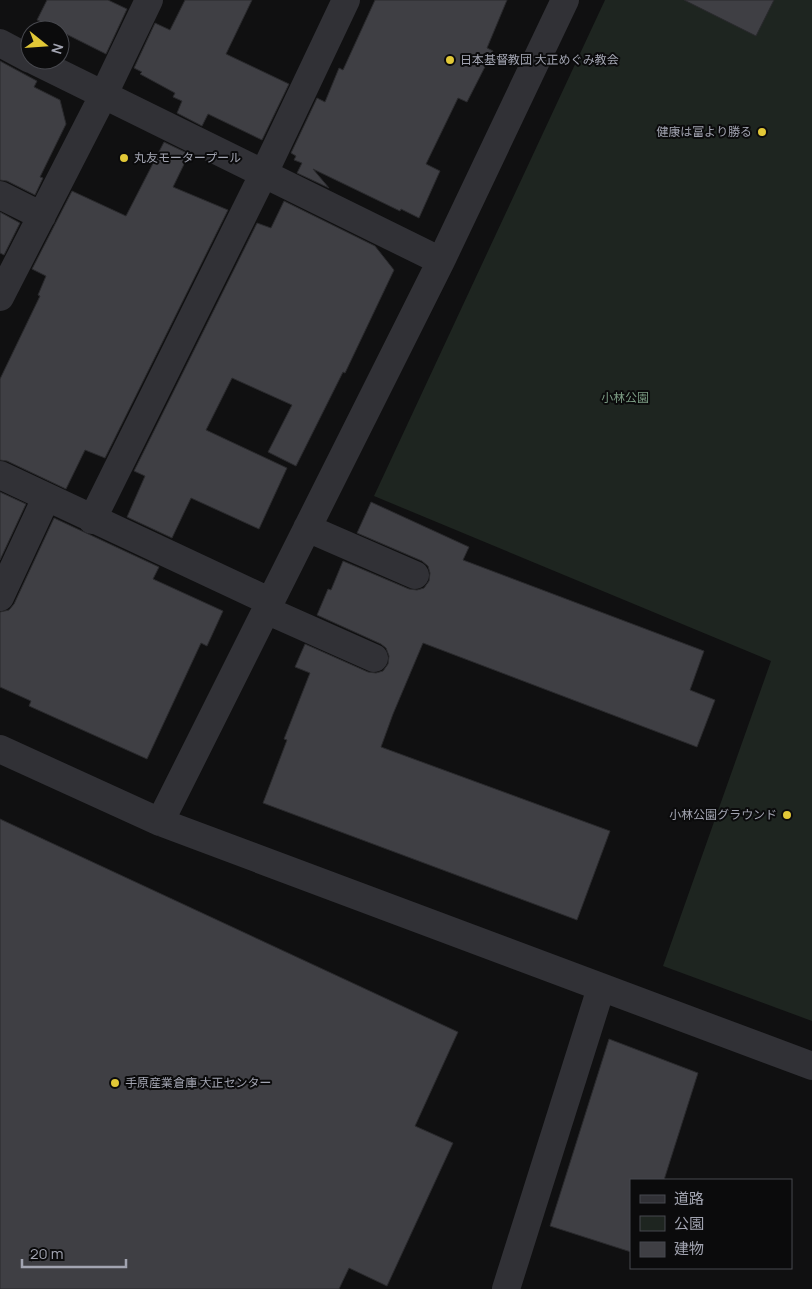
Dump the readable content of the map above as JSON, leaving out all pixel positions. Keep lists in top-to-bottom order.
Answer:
{
  "parks": ["小林公園"],
  "places": [
    "日本基督教団 大正めぐみ教会",
    "健康は富より勝る",
    "丸友モータープール",
    "小林公園グラウンド",
    "手原産業倉庫 大正センター"
  ],
  "legend": ["道路", "公園", "建物"],
  "scale_bar": "20 m",
  "north": "right"
}
